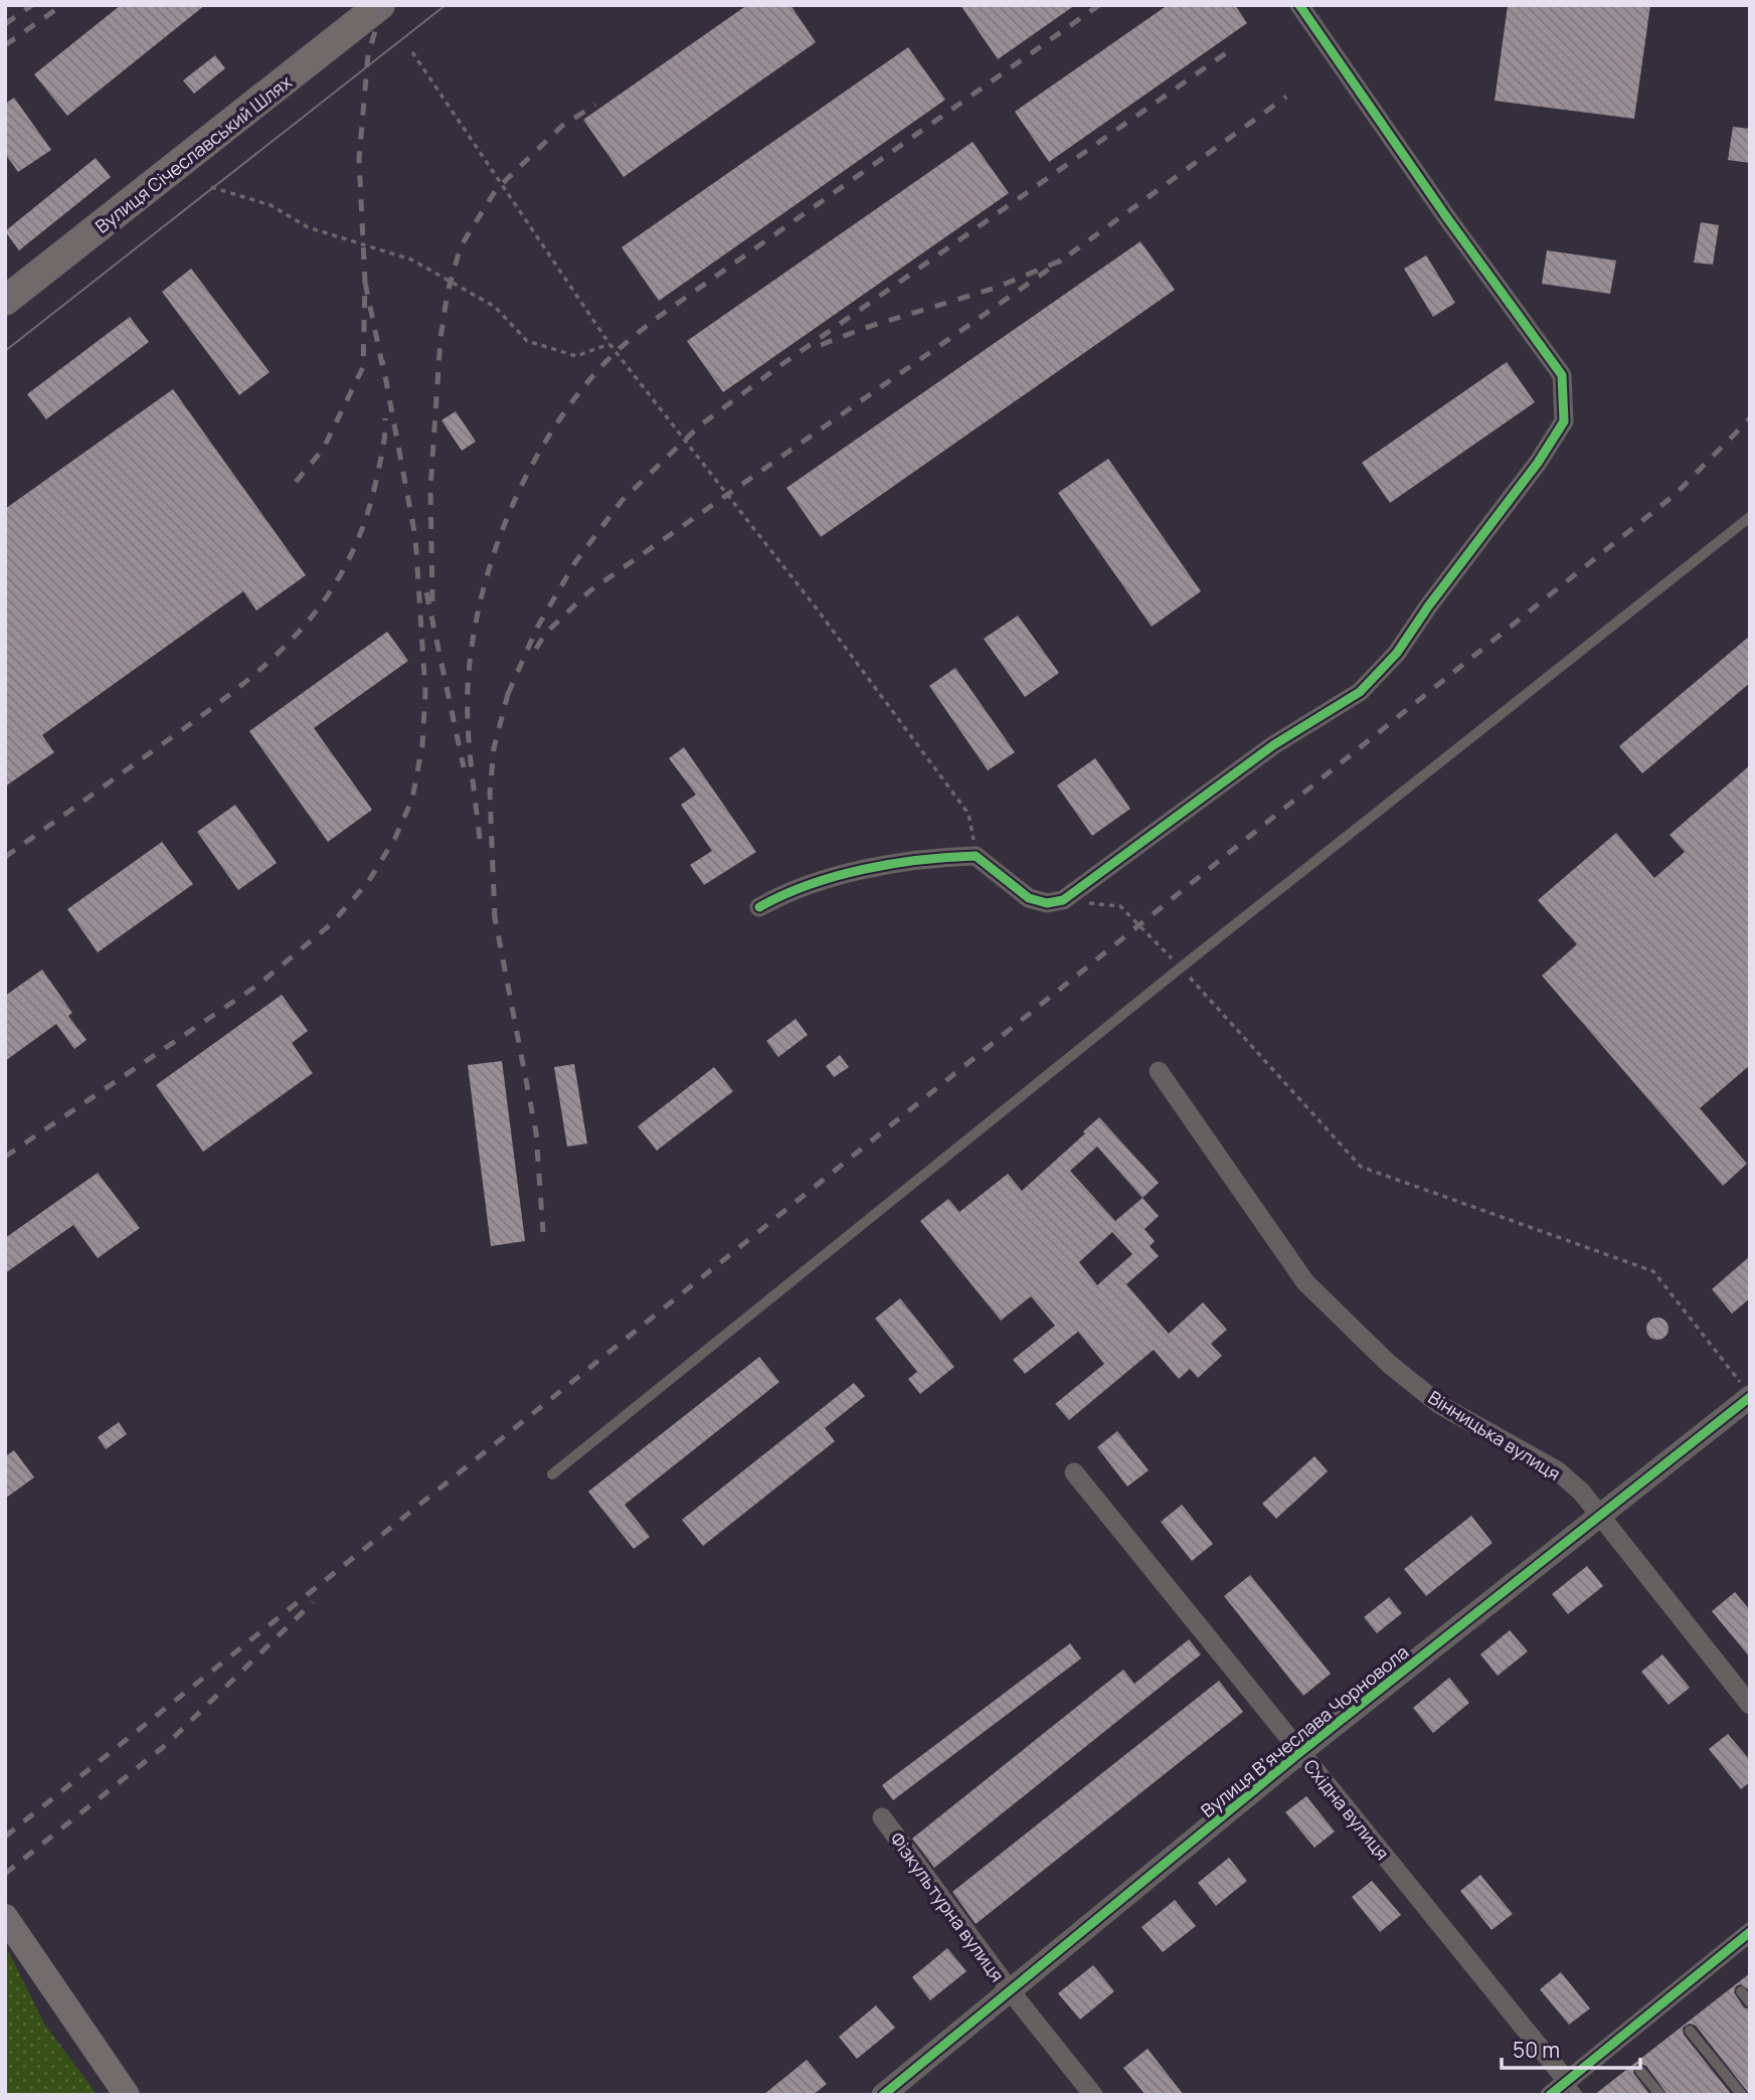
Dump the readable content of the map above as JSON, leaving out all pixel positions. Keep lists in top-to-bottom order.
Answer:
{
  "streets": {
    "main road": ["Вулиця Січеславський Шлях"],
    "street": [
      "Вінницька вулиця",
      "Вулиця Вʼячеслава Чорновола",
      "Східна вулиця",
      "Фізкультурна вулиця"
    ]
  },
  "crossings": [
    ["Вінницька вулиця", "Вулиця Вʼячеслава Чорновола"],
    ["Вулиця Вʼячеслава Чорновола", "Східна вулиця"],
    ["Вулиця Вʼячеслава Чорновола", "Фізкультурна вулиця"]
  ],
  "scale_bar": "50 m"
}
